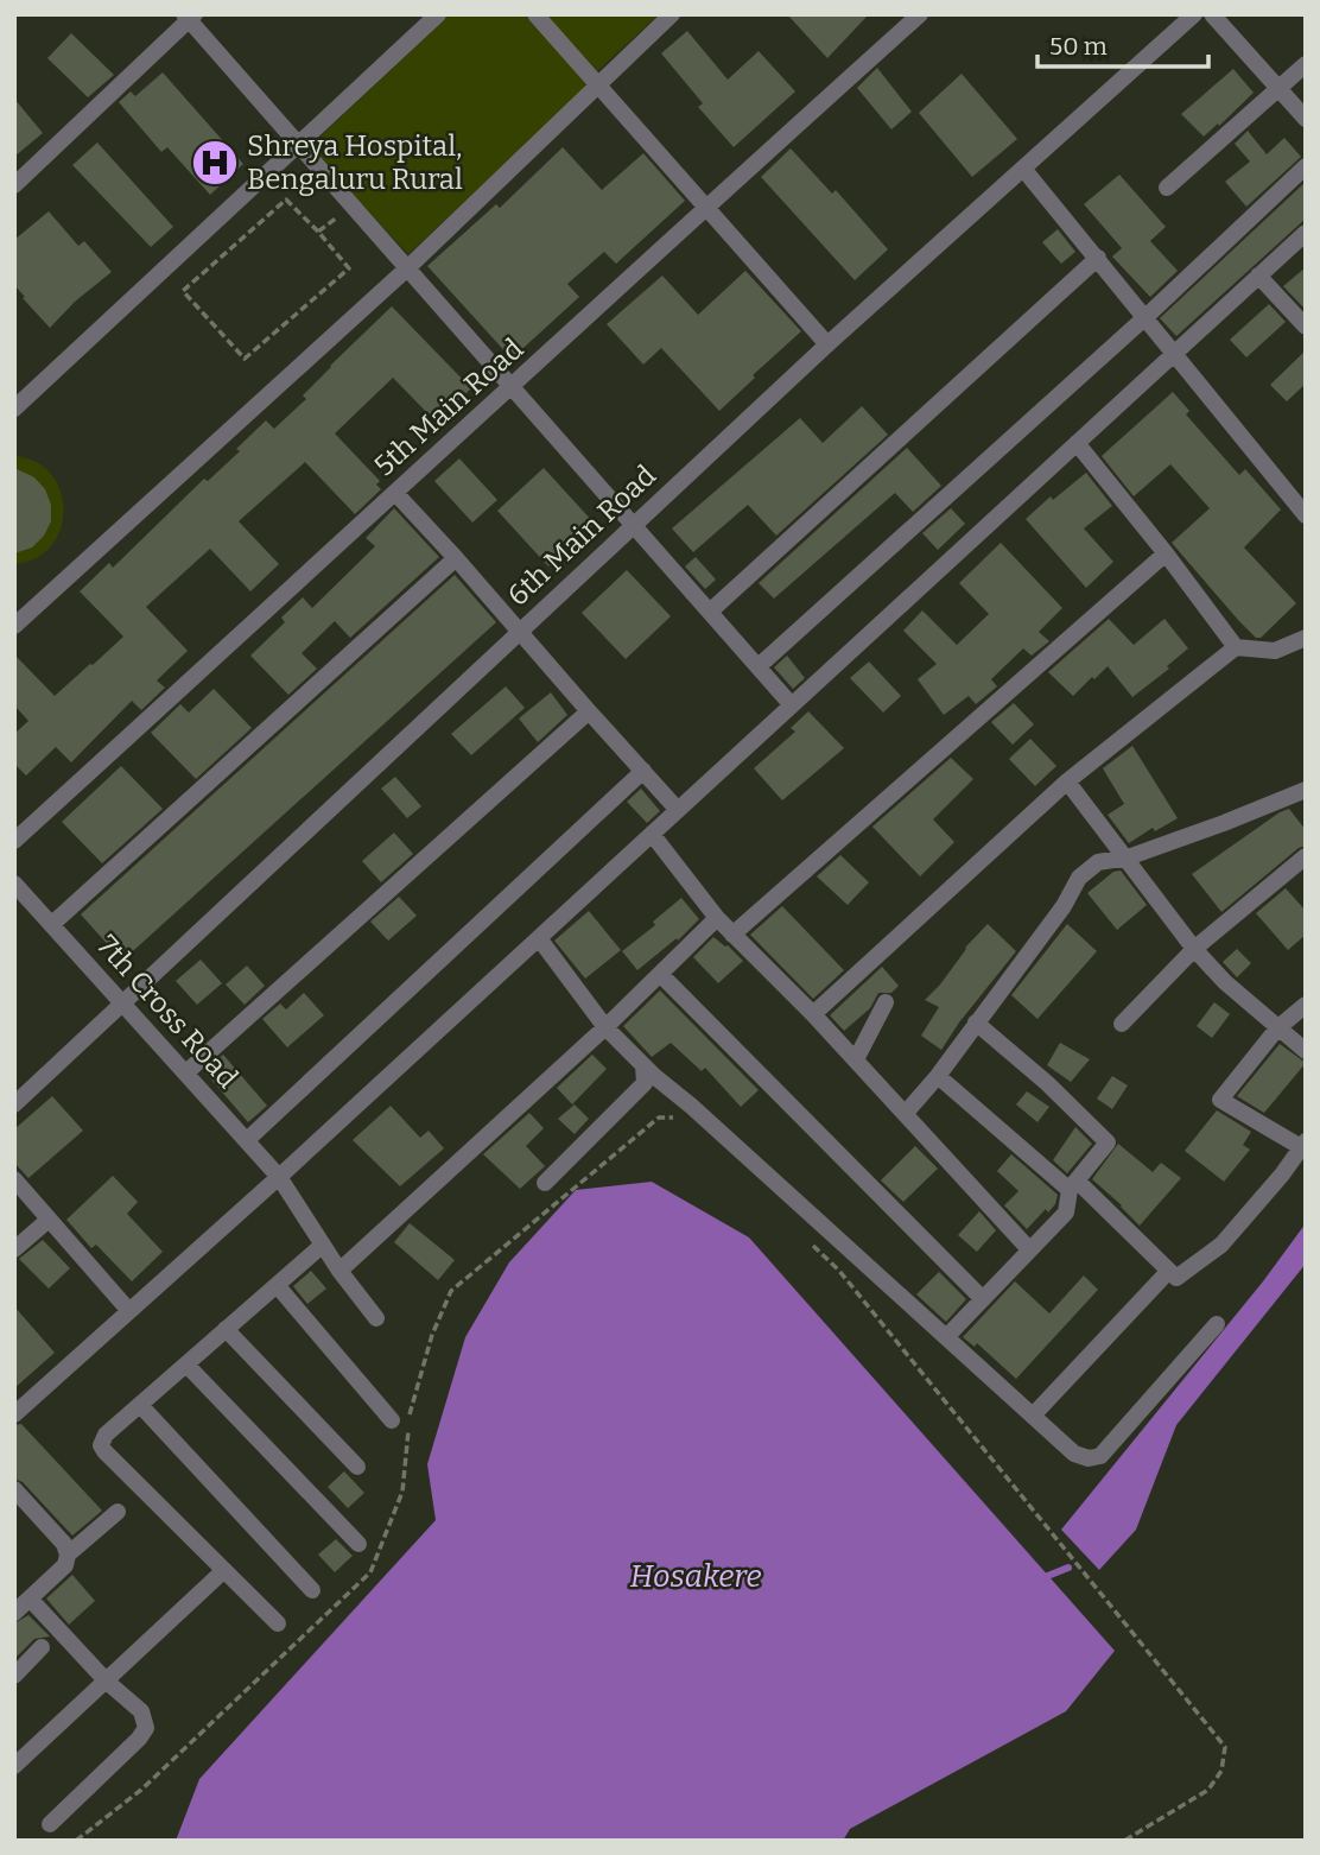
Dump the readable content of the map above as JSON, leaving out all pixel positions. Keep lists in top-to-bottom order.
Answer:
{
  "streets": {
    "street": ["5th Main Road", "6th Main Road", "7th Cross Road"]
  },
  "crossings": [
    ["6th Main Road", "7th Cross Road"]
  ],
  "water": ["Hosakere"],
  "places": {
    "hospital": ["Shreya Hospital, Bengaluru Rural"]
  },
  "scale_bar": "50 m"
}
